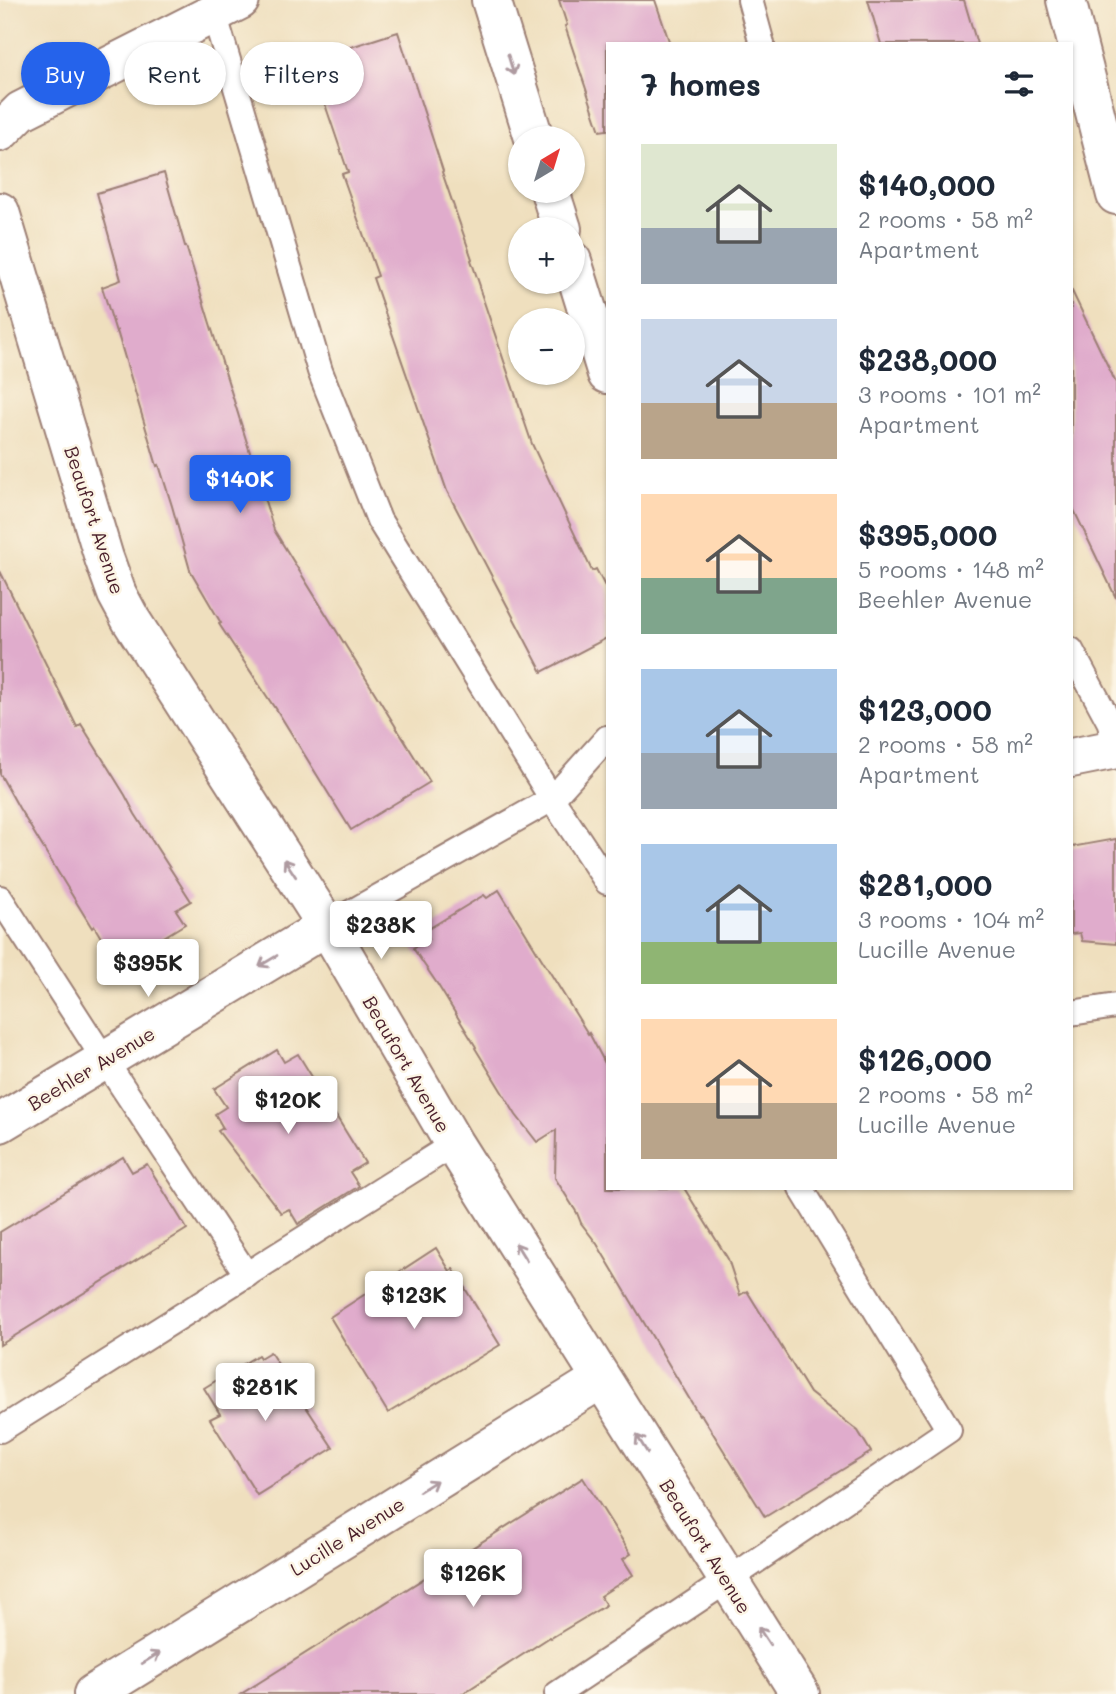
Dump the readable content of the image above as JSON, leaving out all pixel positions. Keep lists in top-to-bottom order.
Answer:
{
  "streets": {
    "street": ["Beaufort Avenue", "Beehler Avenue", "Lucille Avenue"]
  },
  "crossings": [
    ["Beaufort Avenue", "Beehler Avenue"],
    ["Beaufort Avenue", "Lucille Avenue"]
  ],
  "one_way": ["Beaufort Avenue", "Beehler Avenue", "Lucille Avenue"],
  "north": "top right",
  "page": {
    "chip": ["Buy", "Rent", "Filters"],
    "heading": "7 homes",
    "map_buttons": ["+", "−"],
    "list": [
      {
        "name": "$140,000",
        "note": "2 rooms · 58 m² · Apartment"
      },
      {
        "name": "$238,000",
        "note": "3 rooms · 101 m² · Apartment"
      },
      {
        "name": "$395,000",
        "note": "5 rooms · 148 m² · Beehler Avenue"
      },
      {
        "name": "$123,000",
        "note": "2 rooms · 58 m² · Apartment"
      },
      {
        "name": "$281,000",
        "note": "3 rooms · 104 m² · Lucille Avenue"
      },
      {
        "name": "$126,000",
        "note": "2 rooms · 58 m² · Lucille Avenue"
      }
    ],
    "price": [
      "$140K",
      "$238K",
      "$395K",
      "$120K",
      "$123K",
      "$281K",
      "$126K"
    ]
  }
}
